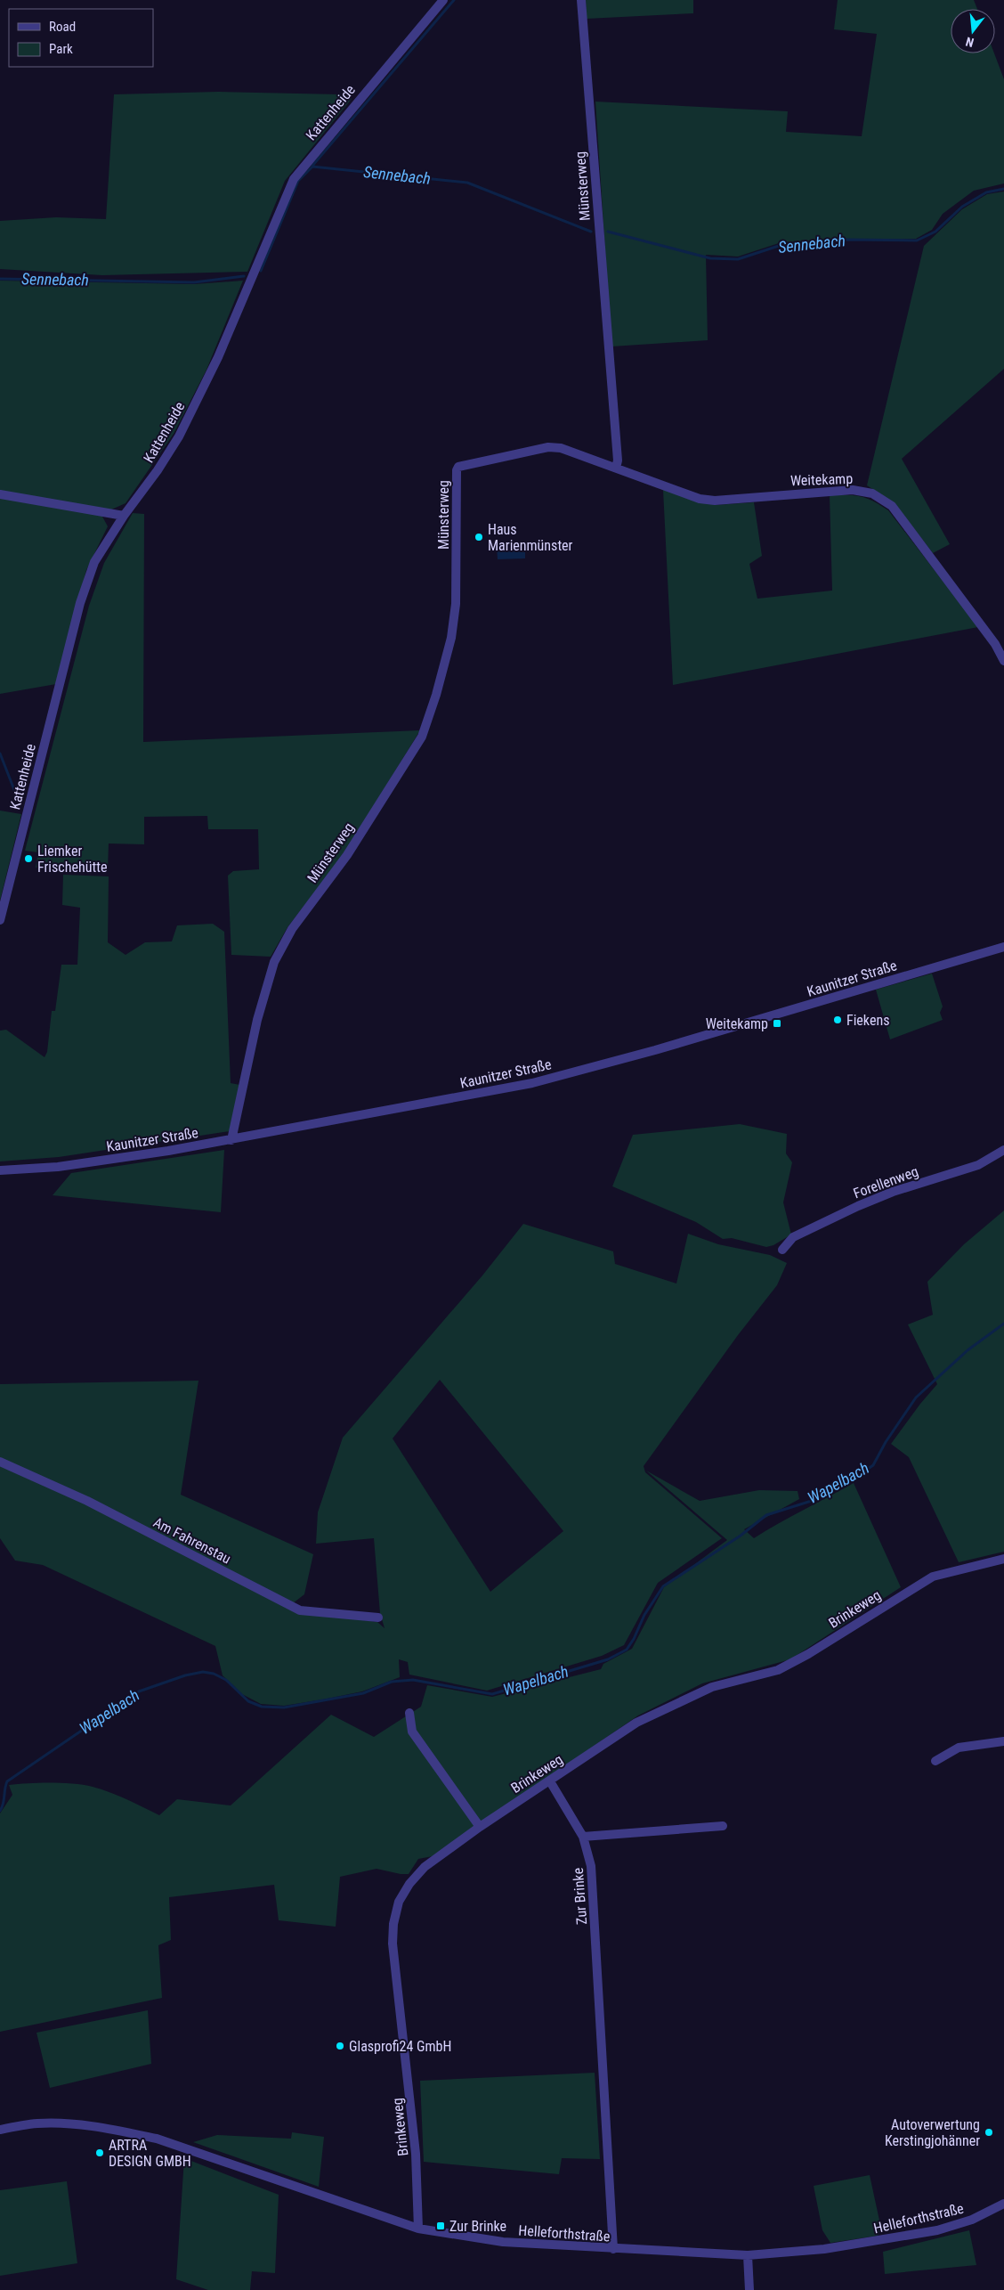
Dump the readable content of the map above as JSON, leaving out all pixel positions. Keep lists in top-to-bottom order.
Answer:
{
  "streets": {
    "street": [
      "Kattenheide",
      "Münsterweg",
      "Weitekamp",
      "Kaunitzer Straße",
      "Forellenweg",
      "Am Fahrenstau",
      "Brinkeweg",
      "Zur Brinke",
      "Helleforthstraße"
    ]
  },
  "crossings": [
    ["Münsterweg", "Weitekamp"],
    ["Münsterweg", "Kaunitzer Straße"],
    ["Brinkeweg", "Zur Brinke"],
    ["Brinkeweg", "Helleforthstraße"],
    ["Zur Brinke", "Helleforthstraße"]
  ],
  "water": ["Sennebach", "Wapelbach"],
  "places": {
    "other": [
      "Haus Marienmünster",
      "Liemker Frischehütte",
      "Fiekens",
      "Glasprofi24 GmbH",
      "Autoverwertung Kerstingjohänner",
      "ARTRA DESIGN GMBH"
    ],
    "transit": ["Weitekamp", "Zur Brinke"]
  },
  "legend": ["Road", "Park"],
  "north": "bottom"
}
